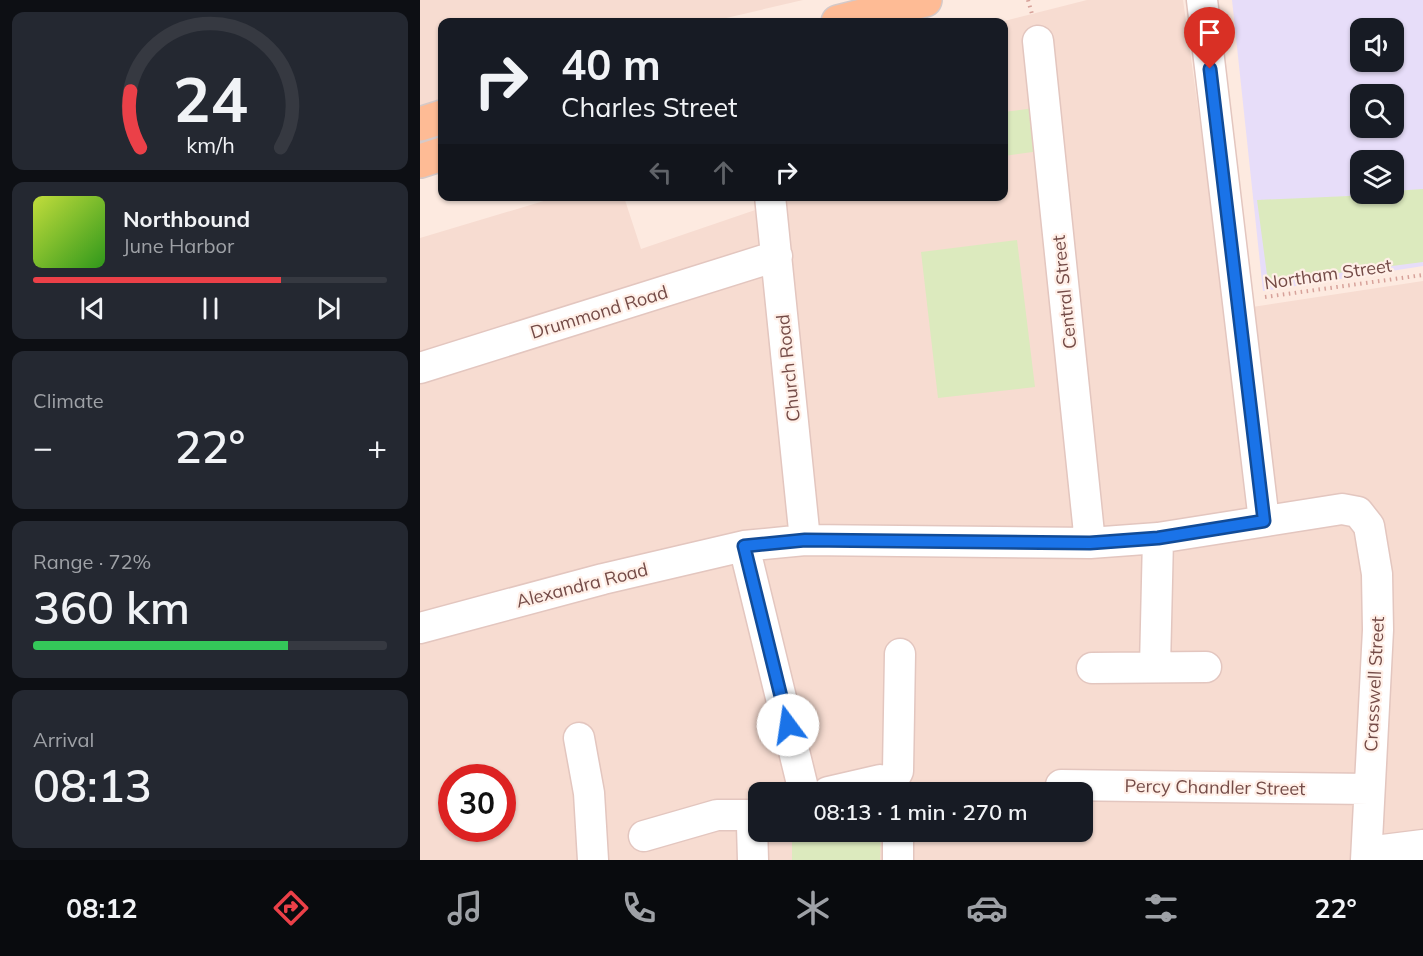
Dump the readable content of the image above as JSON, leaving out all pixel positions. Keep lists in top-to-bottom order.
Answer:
{
  "streets": {
    "street": [
      "Central Street",
      "Drummond Road",
      "Church Road",
      "Alexandra Road",
      "Crasswell Street",
      "Percy Chandler Street"
    ],
    "path": ["Northam Street"]
  },
  "crossings": [
    ["Central Street", "Alexandra Road"],
    ["Drummond Road", "Church Road"],
    ["Church Road", "Alexandra Road"],
    ["Alexandra Road", "Crasswell Street"],
    ["Crasswell Street", "Percy Chandler Street"]
  ],
  "page": {
    "turn": ["40 m", "Charles Street"],
    "song": ["Northbound", "June Harbor"],
    "tile": [
      "Climate",
      ["Range · 72%", "360 km"],
      ["Arrival", "08:13"]
    ],
    "heat": ["−", "22°", "+"],
    "limit": "30",
    "trip": "08:13 · 1 min · 270 m",
    "tabs": ["08:12", "22°"],
    "gauge": ["24", "km/h"]
  }
}
